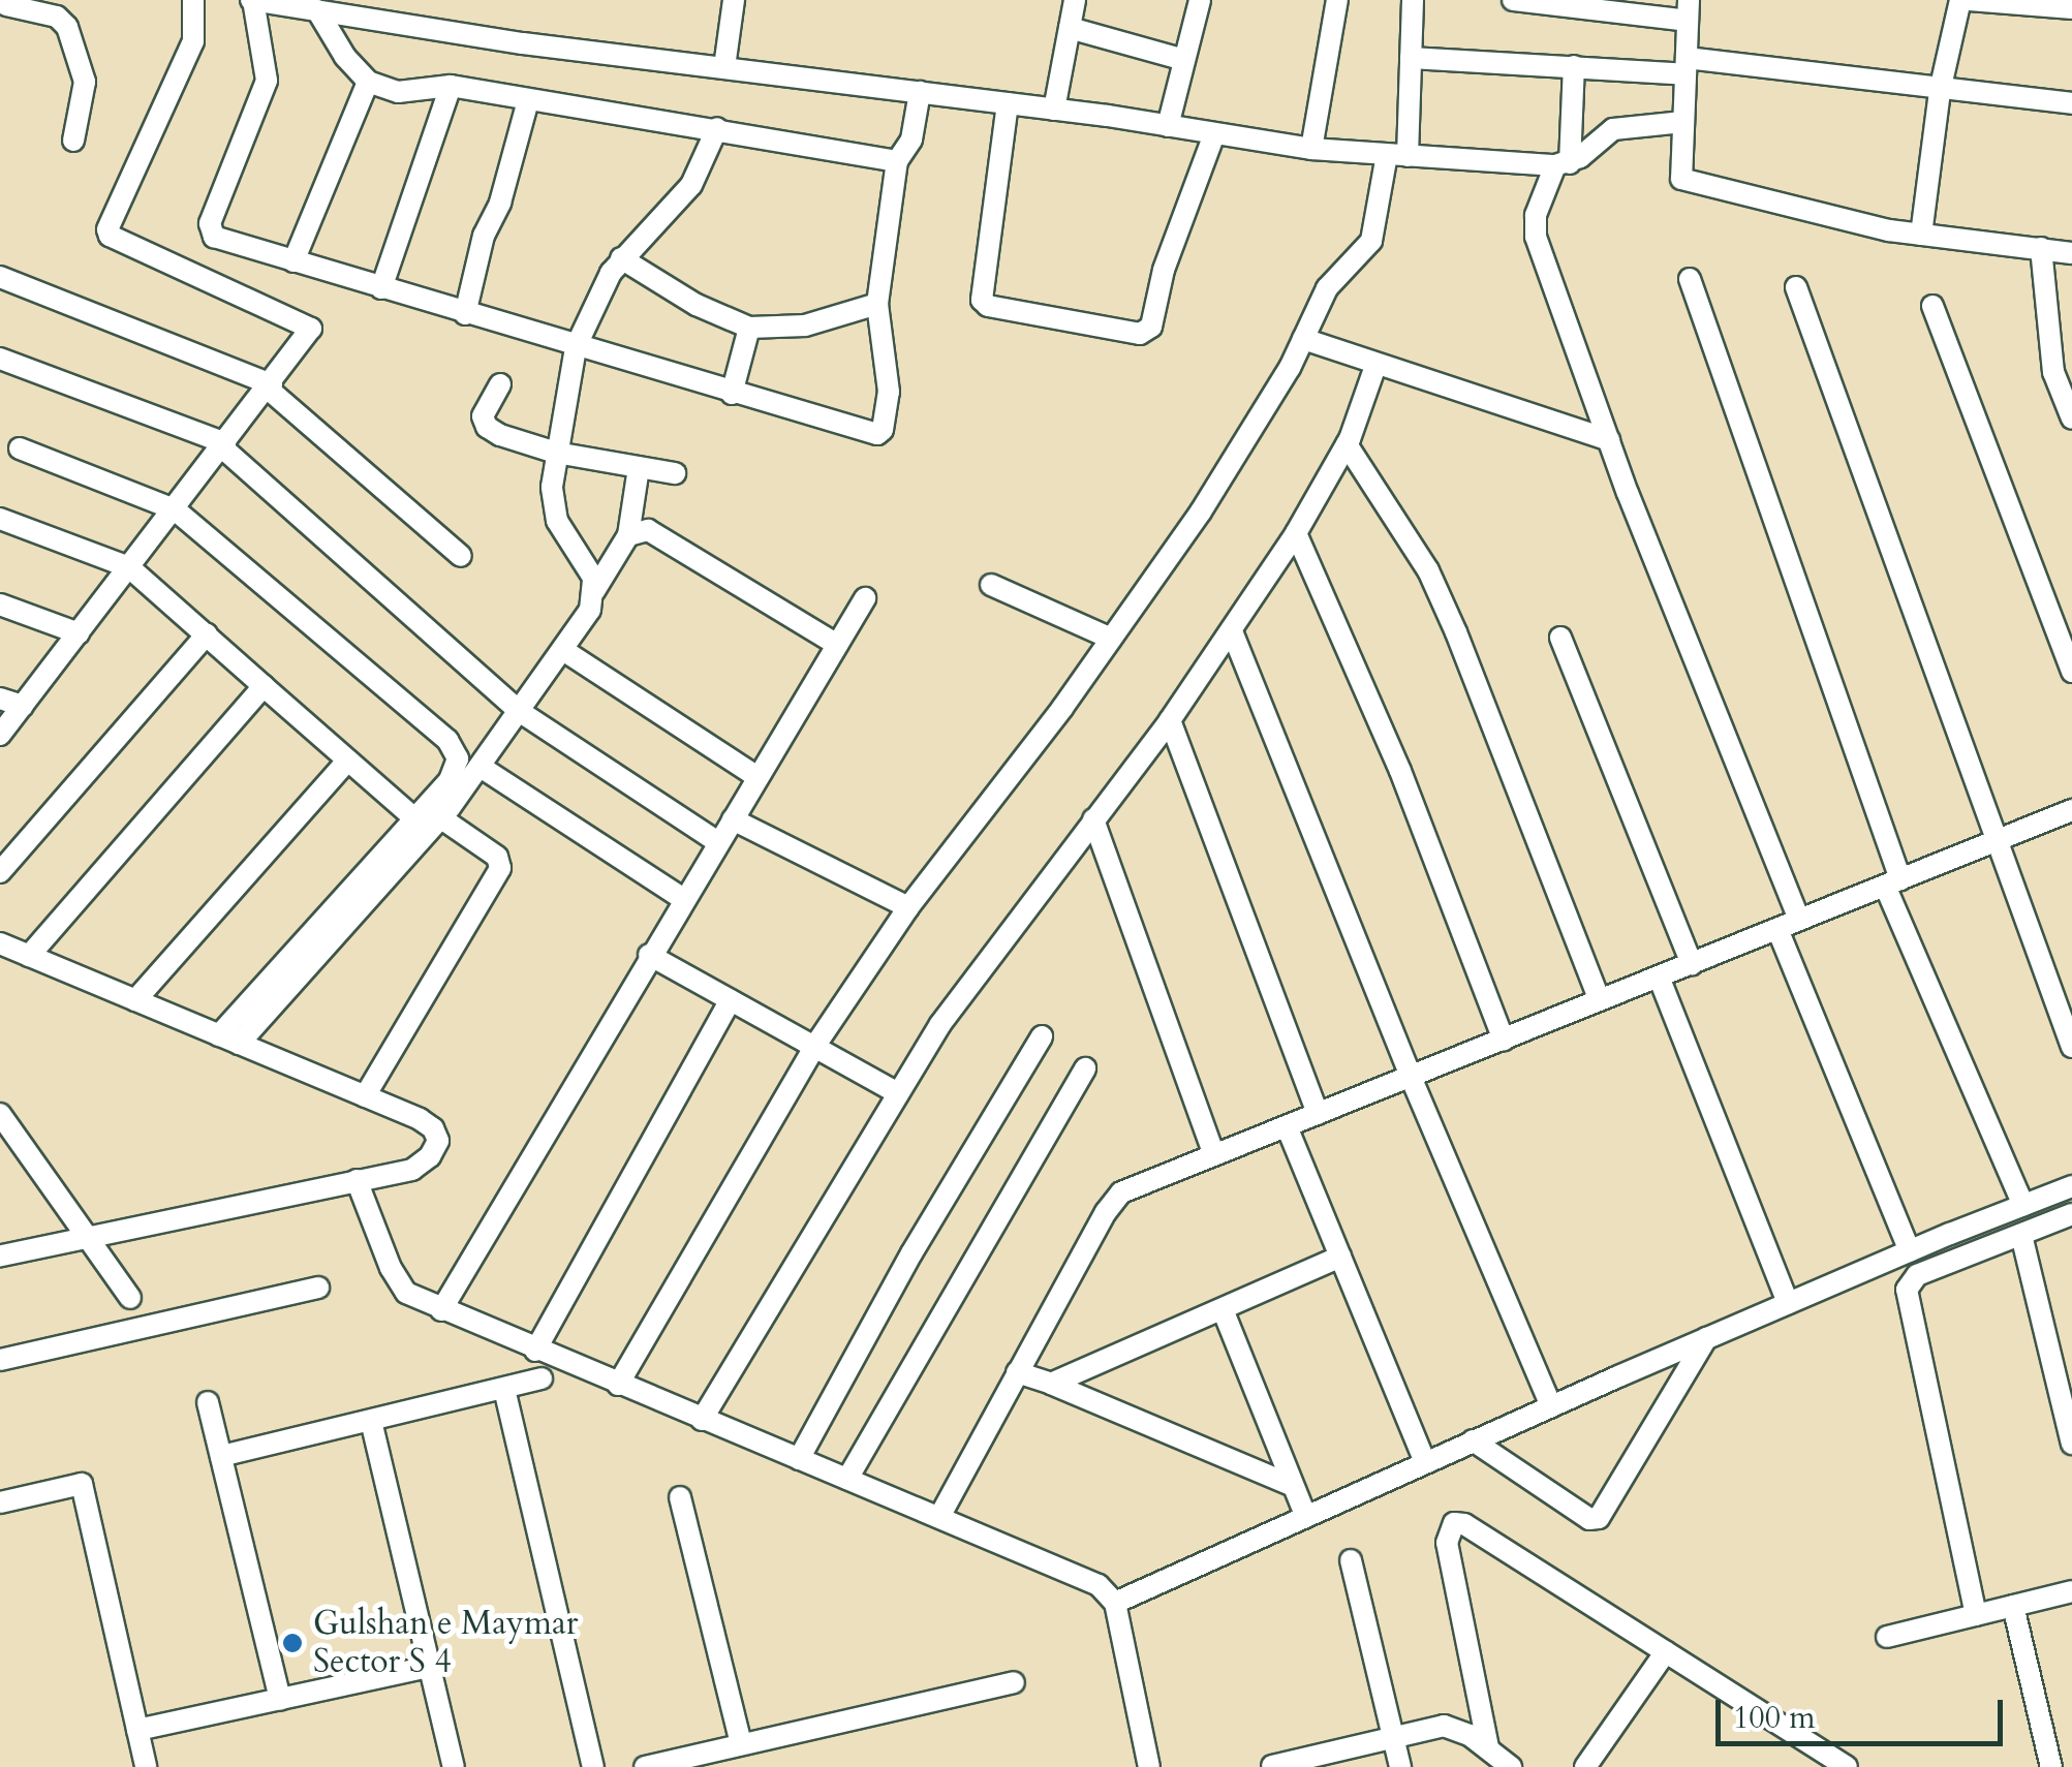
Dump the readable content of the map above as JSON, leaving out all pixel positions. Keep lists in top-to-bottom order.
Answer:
{
  "places": ["Gulshan e Maymar Sector S 4"],
  "scale_bar": "100 m"
}
